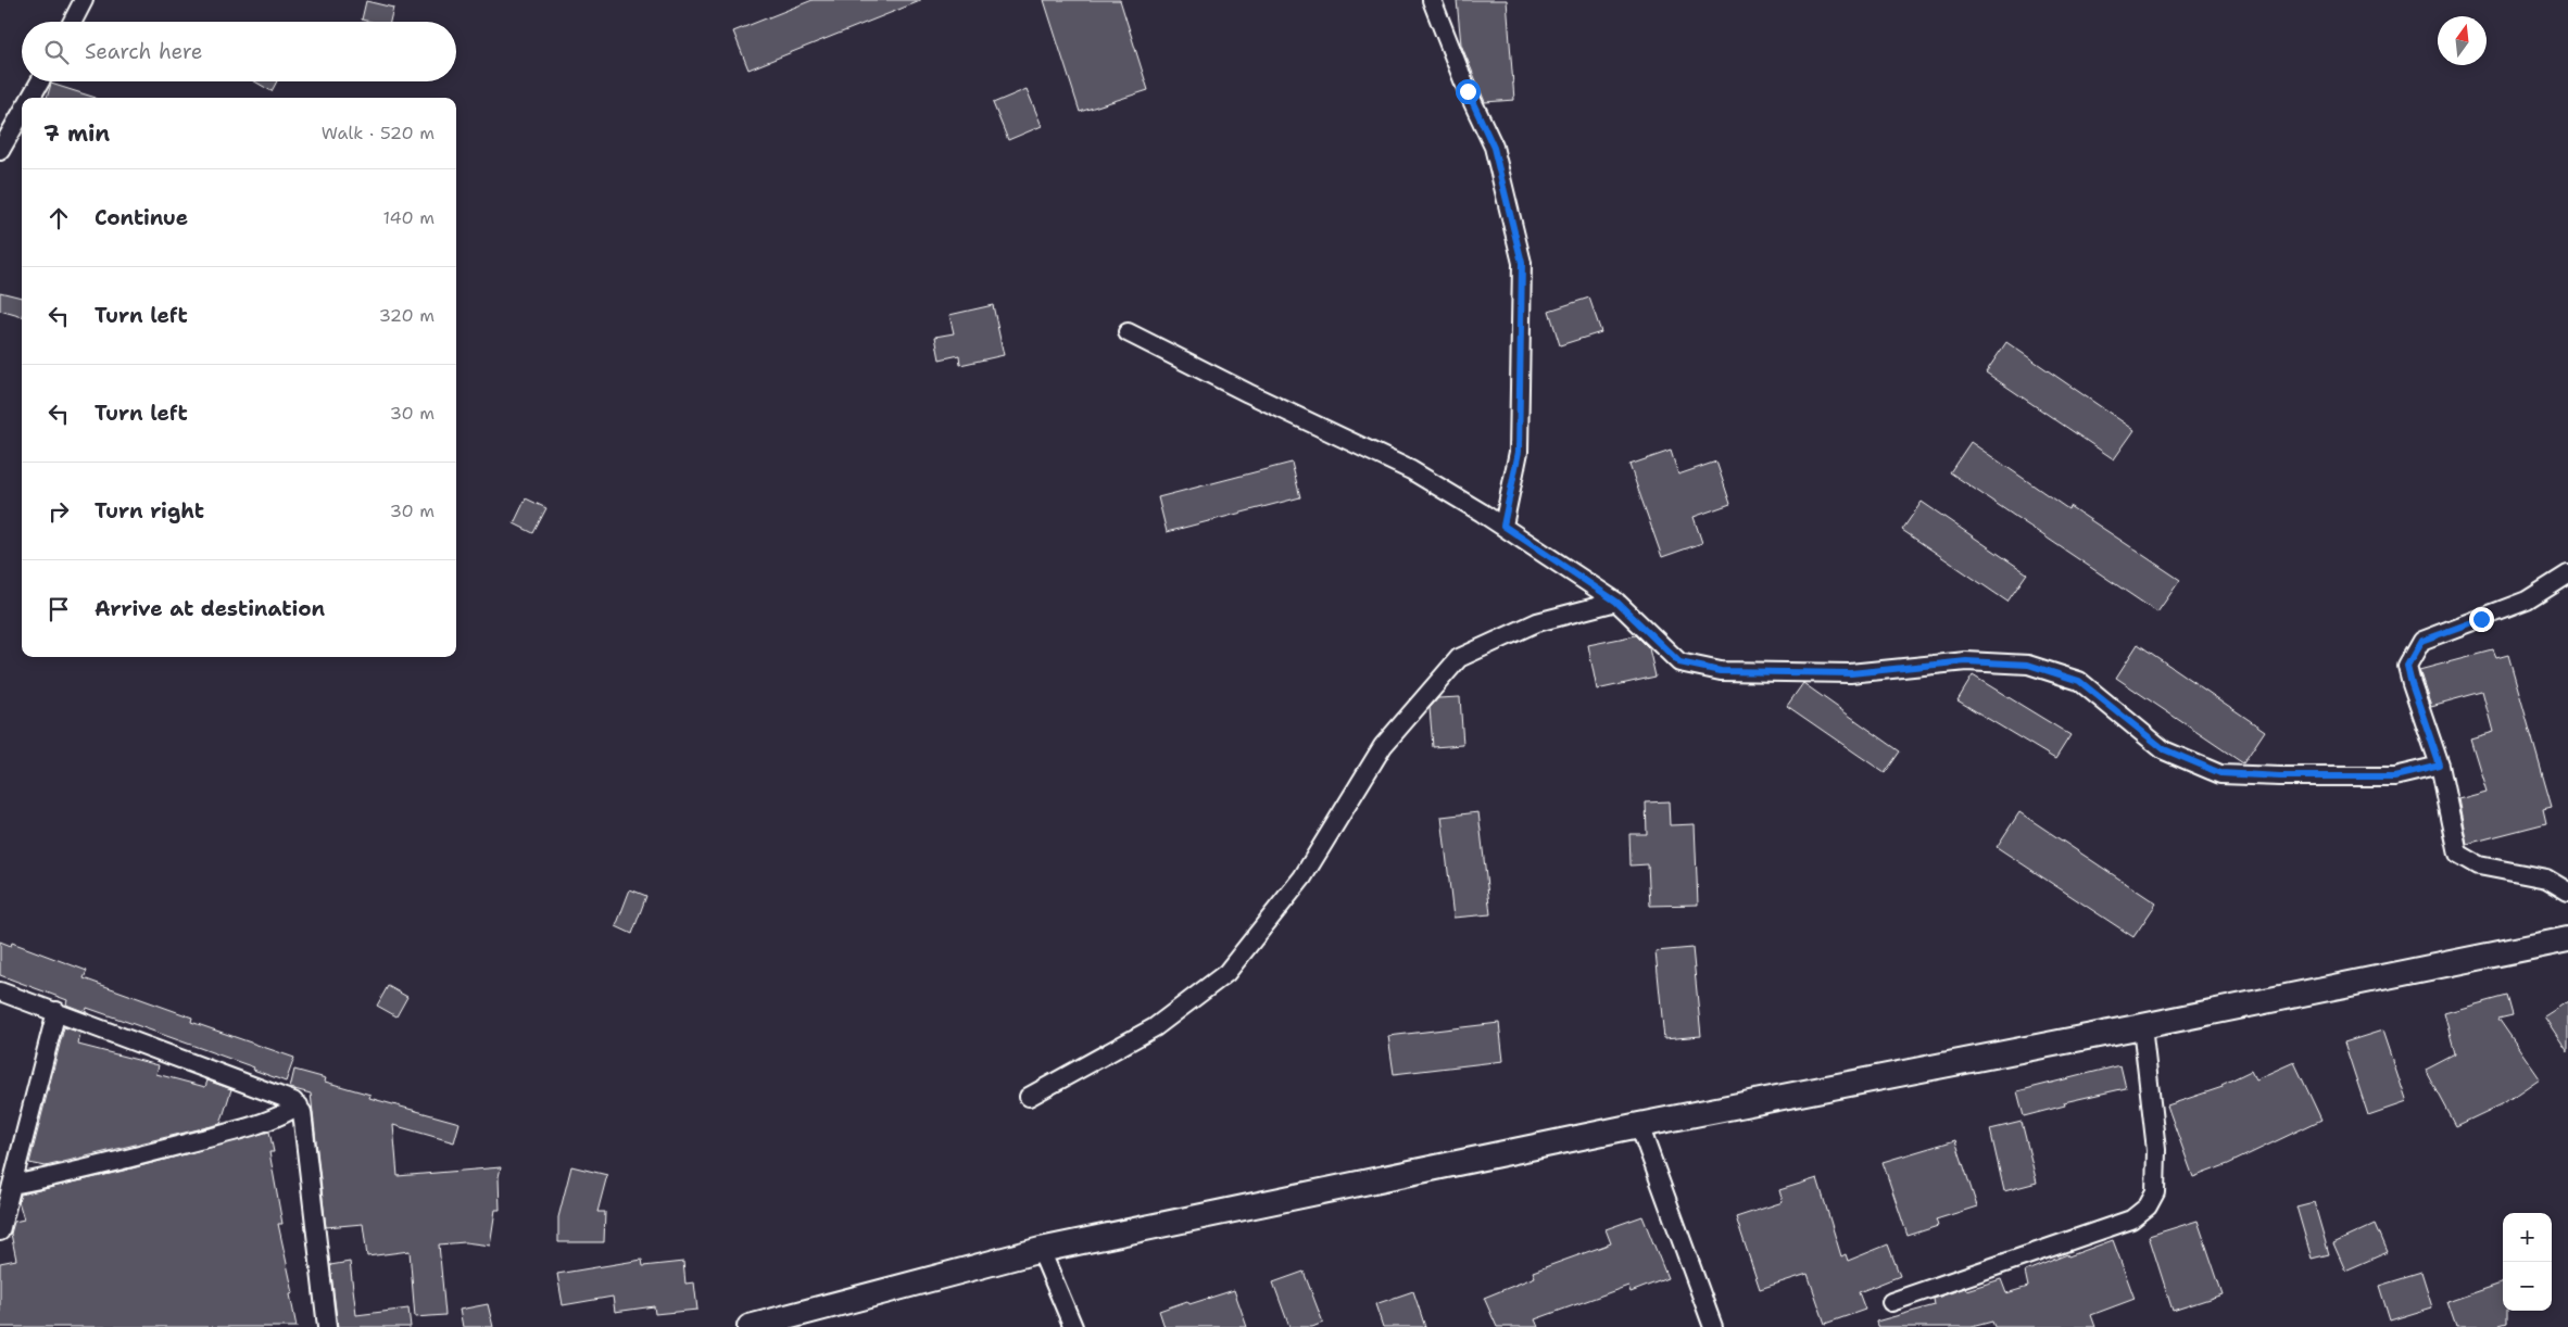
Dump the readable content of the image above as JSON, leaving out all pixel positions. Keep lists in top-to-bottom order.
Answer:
{
  "north": "top",
  "page": {
    "search": "Search here",
    "heading": ["7 min", "Walk · 520 m"],
    "list": [
      ["Continue", "140 m"],
      ["Turn left", "320 m"],
      ["Turn left", "30 m"],
      ["Turn right", "30 m"],
      "Arrive at destination"
    ],
    "map_buttons": ["+", "−"]
  }
}
